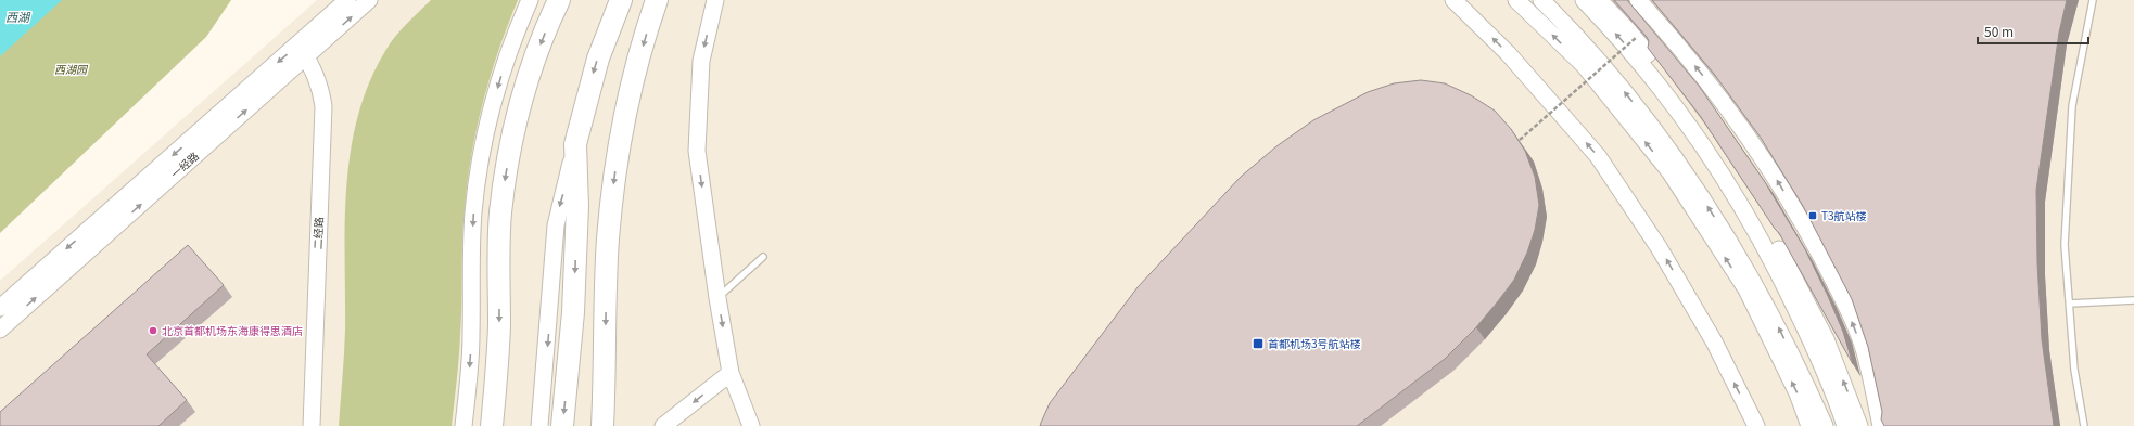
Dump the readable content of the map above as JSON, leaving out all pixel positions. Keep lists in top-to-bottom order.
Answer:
{
  "streets": {
    "street": ["一经路", "二经路"]
  },
  "crossings": [
    ["一经路", "二经路"]
  ],
  "water": ["西湖"],
  "parks": ["西湖园"],
  "places": {
    "transit": ["T3航站楼", "首都机场3号航站楼"],
    "other": ["北京首都机场东海康得思酒店"]
  },
  "scale_bar": "50 m"
}
